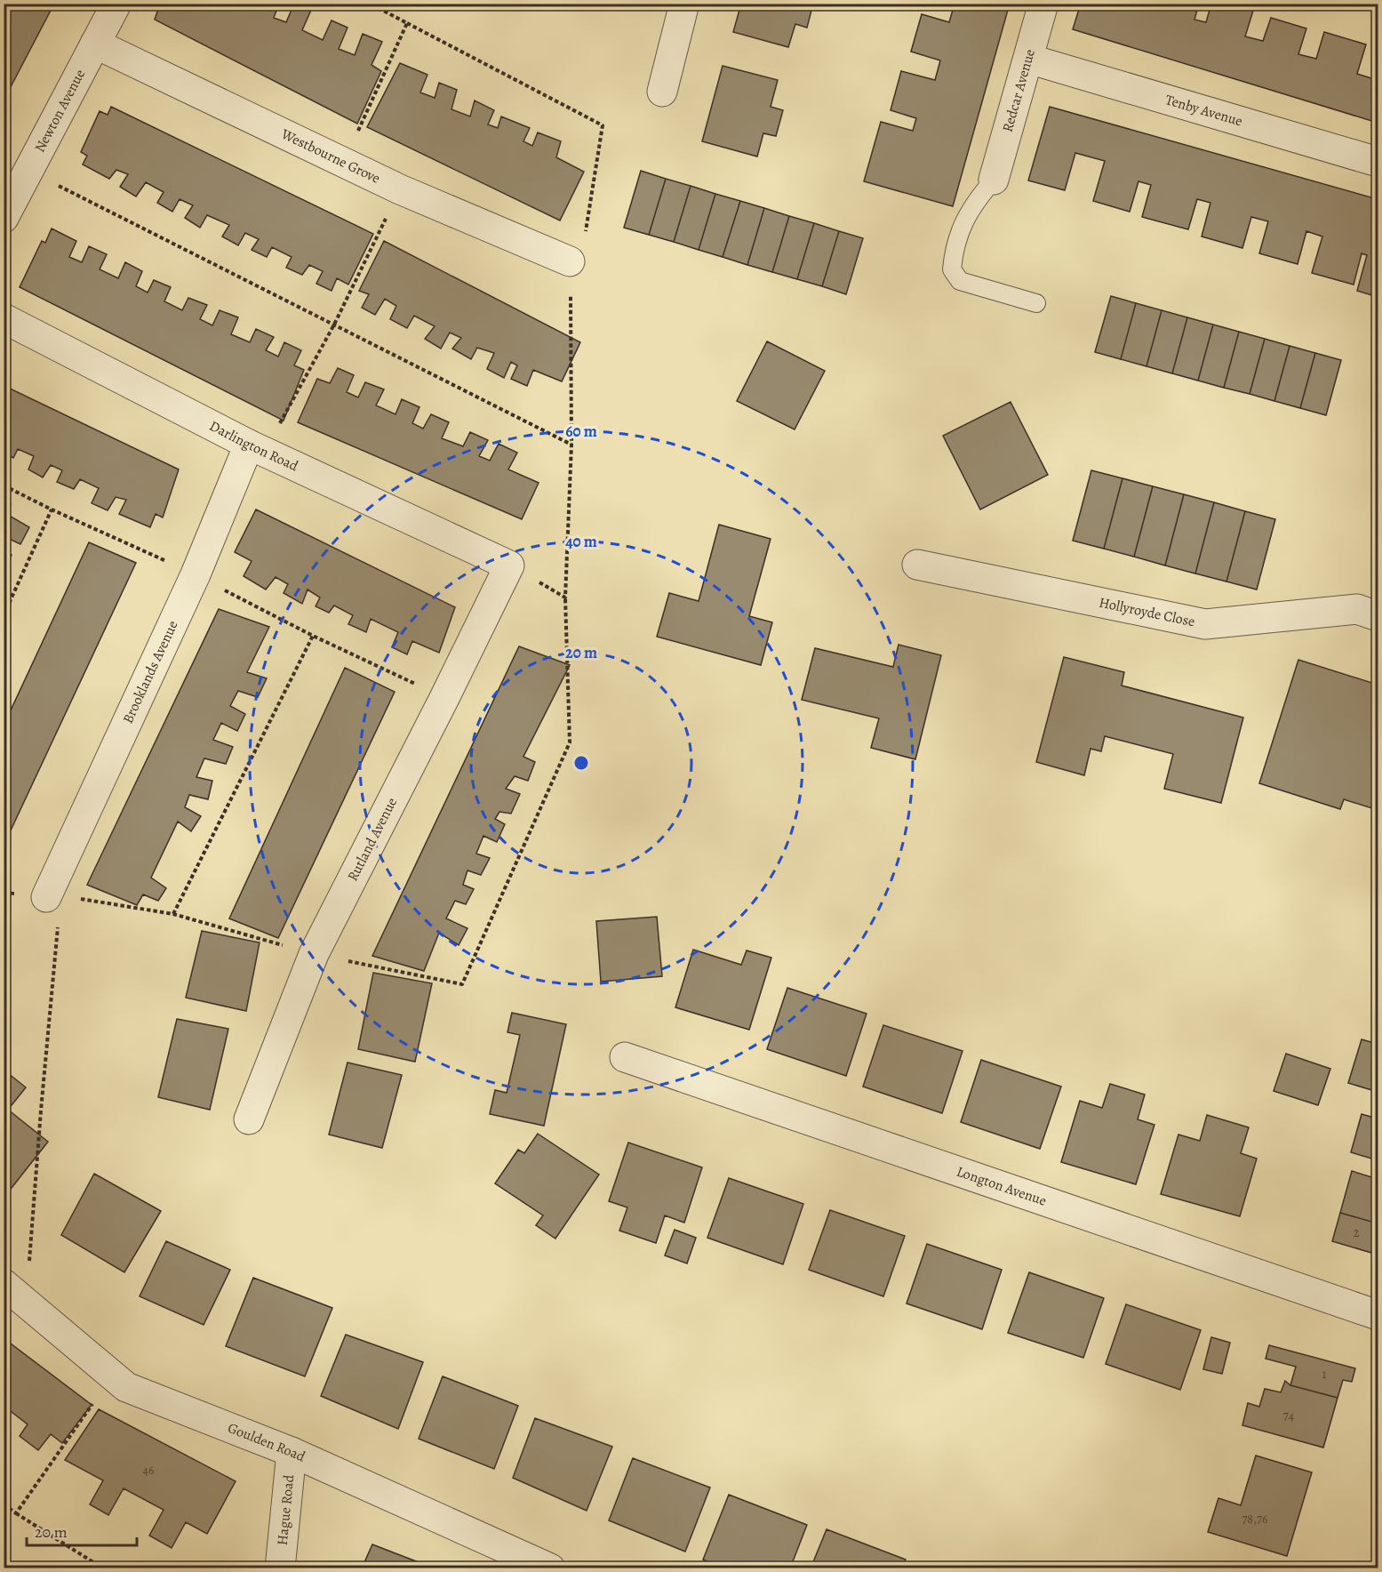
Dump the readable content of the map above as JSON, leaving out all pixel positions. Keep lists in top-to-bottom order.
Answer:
{
  "streets": {
    "street": [
      "Redcar Avenue",
      "Tenby Avenue",
      "Newton Avenue",
      "Westbourne Grove",
      "Darlington Road",
      "Hollyroyde Close",
      "Brooklands Avenue",
      "Rutland Avenue",
      "Longton Avenue",
      "Goulden Road",
      "Hague Road"
    ]
  },
  "crossings": [
    ["Redcar Avenue", "Tenby Avenue"],
    ["Newton Avenue", "Westbourne Grove"],
    ["Darlington Road", "Brooklands Avenue"],
    ["Darlington Road", "Rutland Avenue"],
    ["Goulden Road", "Hague Road"]
  ],
  "house_numbers": [
    "2",
    "1",
    "74",
    "46",
    "78,76"
  ],
  "scale_bar": "20 m",
  "rings": ["60 m", "40 m", "20 m"]
}
